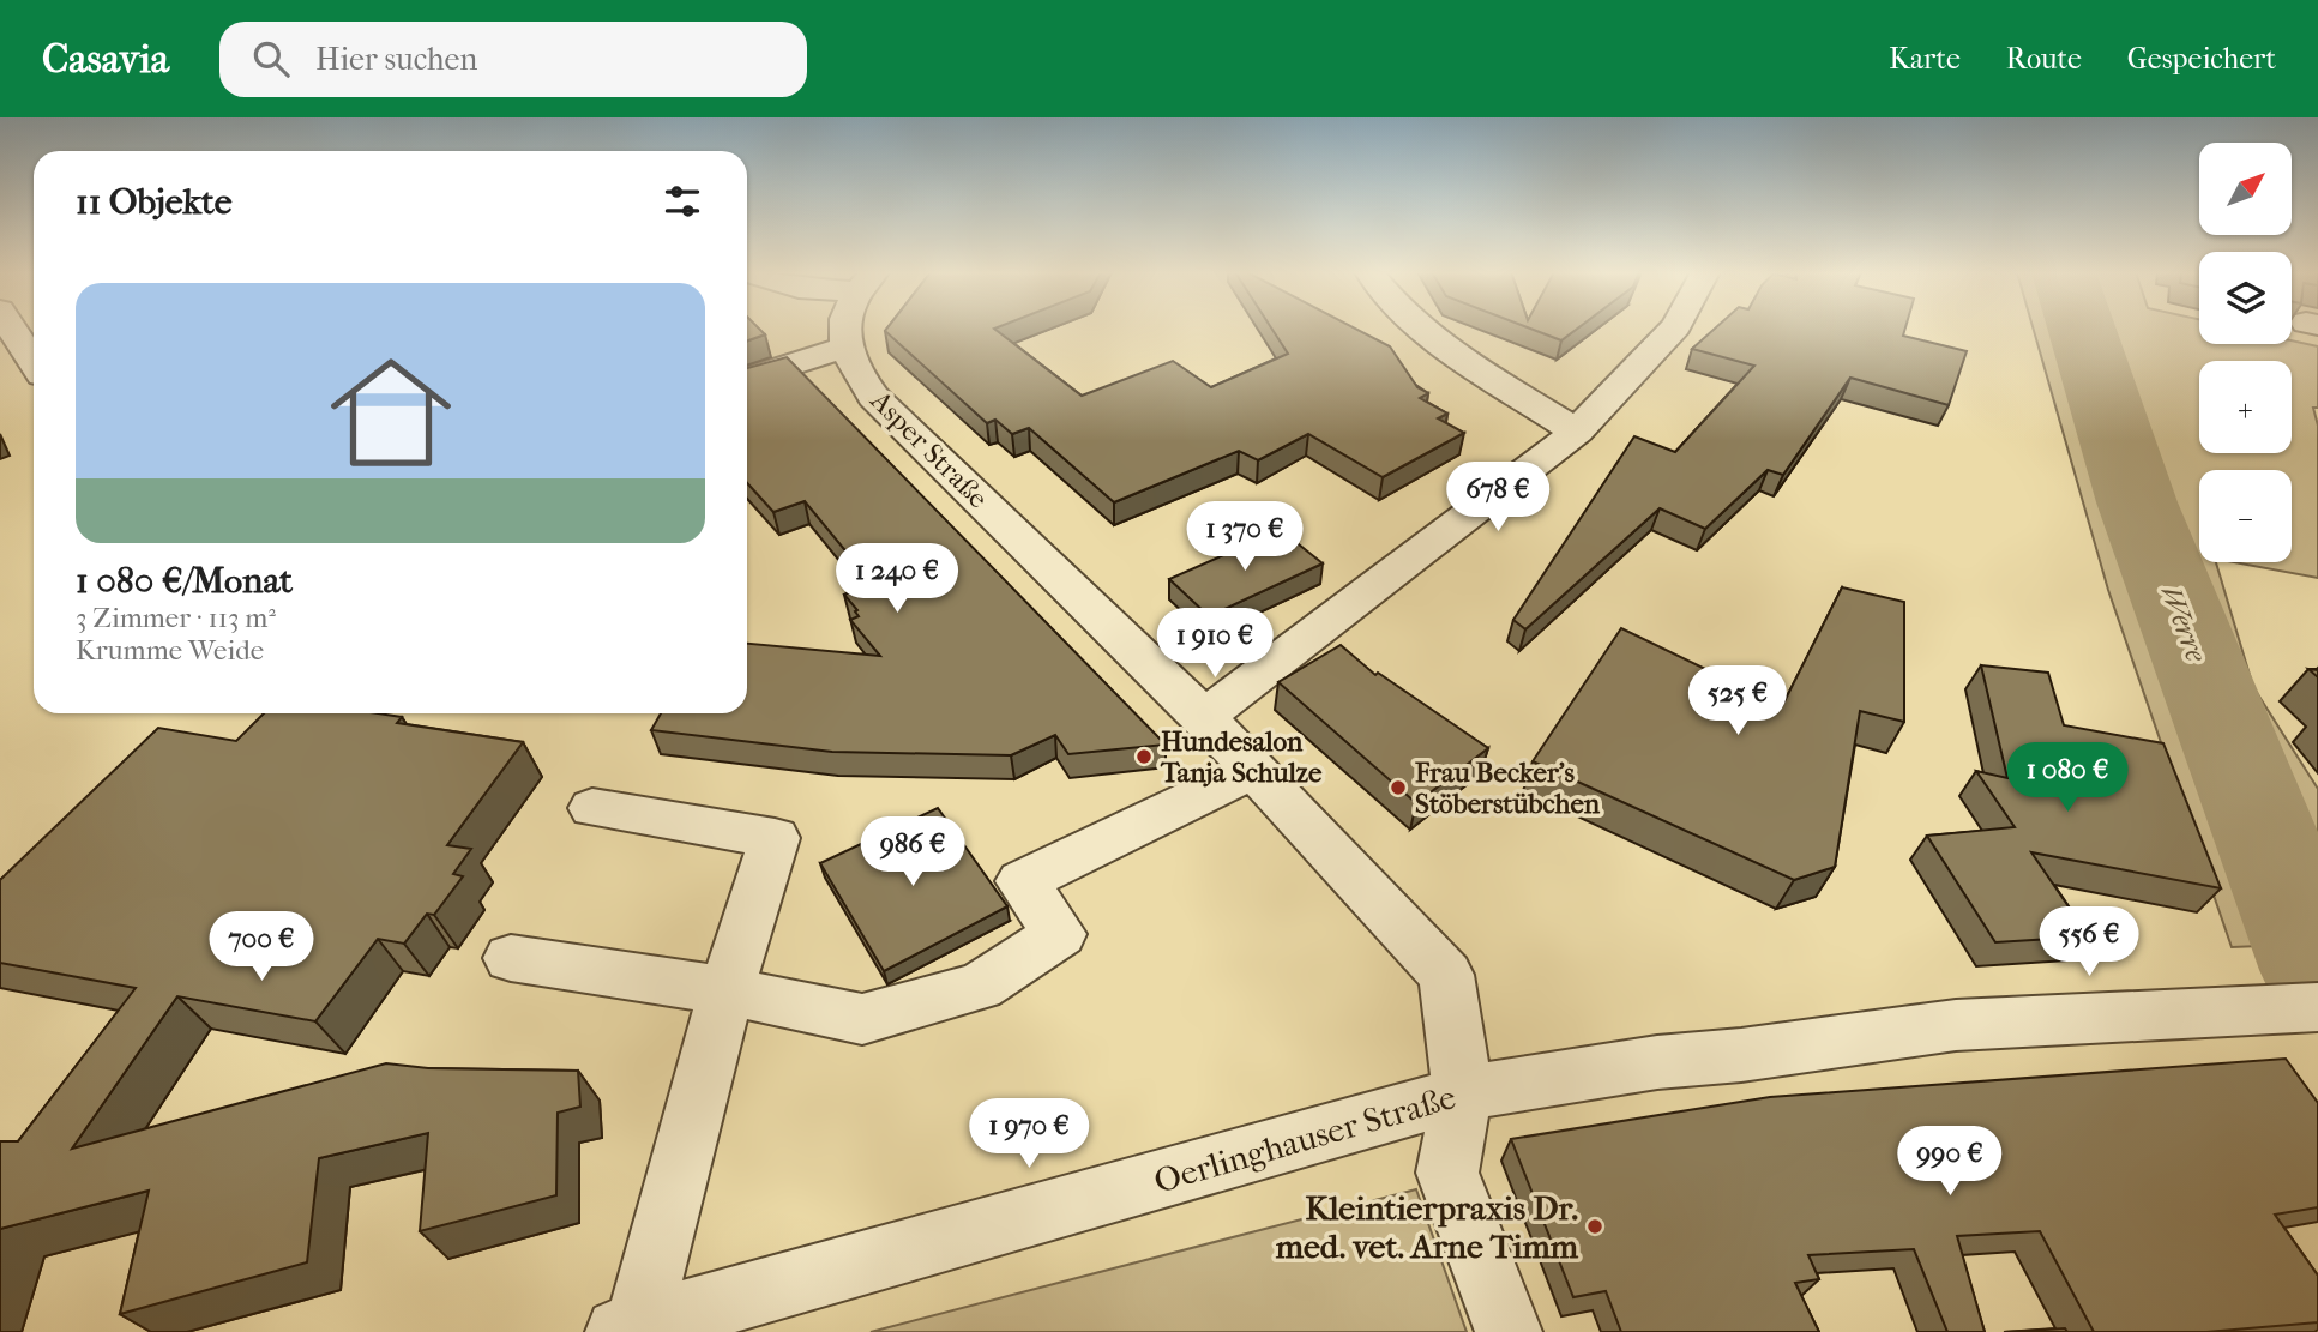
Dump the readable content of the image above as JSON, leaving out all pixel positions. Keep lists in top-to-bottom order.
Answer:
{
  "streets": {
    "street": ["Asper Straße", "Oerlinghauser Straße"]
  },
  "crossings": [
    ["Asper Straße", "Oerlinghauser Straße"]
  ],
  "water": ["Werre"],
  "places": ["Hundesalon Tanja Schulze", "Frau Becker's Stöberstübchen", "Kleintierpraxis Dr. med. vet. Arne Timm"],
  "north": "top right",
  "page": {
    "header": "Casavia",
    "search": "Hier suchen",
    "nav": ["Karte", "Route", "Gespeichert"],
    "map_buttons": ["+", "−"],
    "heading": "11 Objekte",
    "list": [
      {
        "name": "1 080 €/Monat",
        "note": "3 Zimmer · 113 m² · Krumme Weide"
      }
    ],
    "price": [
      "678 €",
      "1 370 €",
      "1 240 €",
      "1 910 €",
      "525 €",
      "1 080 €",
      "986 €",
      "556 €",
      "700 €",
      "1 970 €",
      "990 €"
    ]
  }
}
